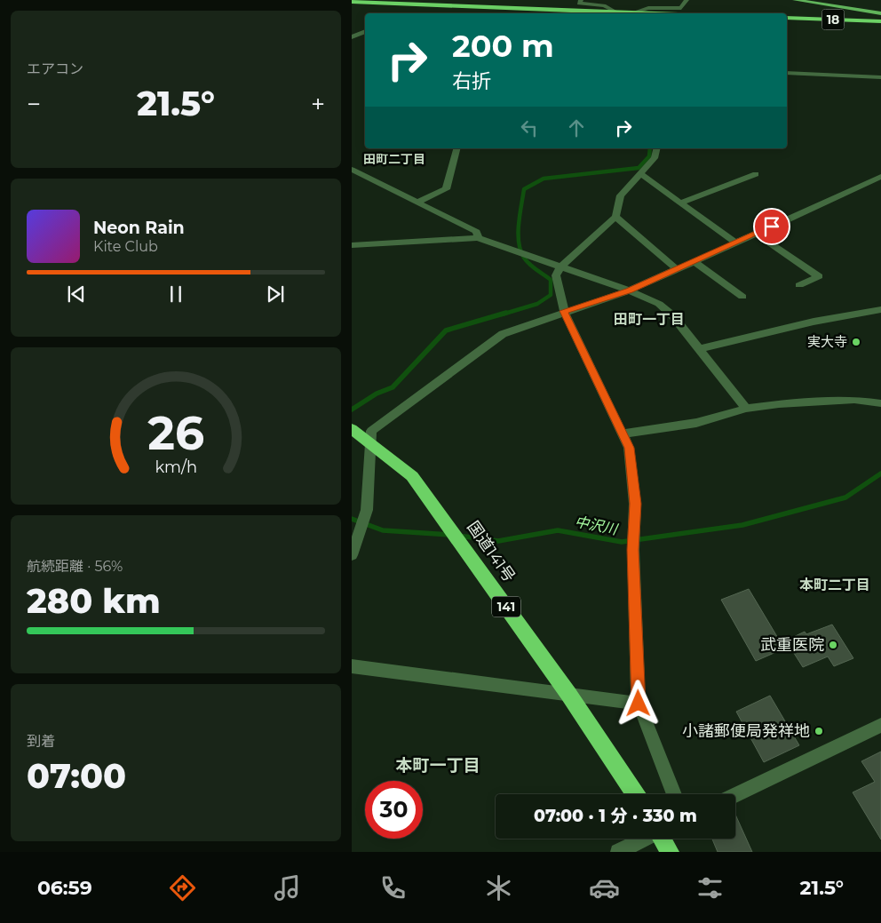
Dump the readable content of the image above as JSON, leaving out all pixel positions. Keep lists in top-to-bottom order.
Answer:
{
  "streets": {
    "highway": ["18", "国道141号", "141"]
  },
  "districts": [
    "田町二丁目",
    "田町一丁目",
    "本町二丁目",
    "本町一丁目"
  ],
  "water": ["中沢川"],
  "places": ["実大寺", "武重医院", "小諸郵便局発祥地"],
  "page": {
    "tile": [
      "エアコン",
      ["航続距離 · 56%", "280 km"],
      ["到着", "07:00"]
    ],
    "turn": ["200 m", "右折"],
    "heat": ["−", "21.5°", "+"],
    "song": ["Neon Rain", "Kite Club"],
    "limit": "30",
    "trip": "07:00 · 1 分 · 330 m",
    "tabs": ["06:59", "21.5°"],
    "gauge": ["26", "km/h"]
  }
}
